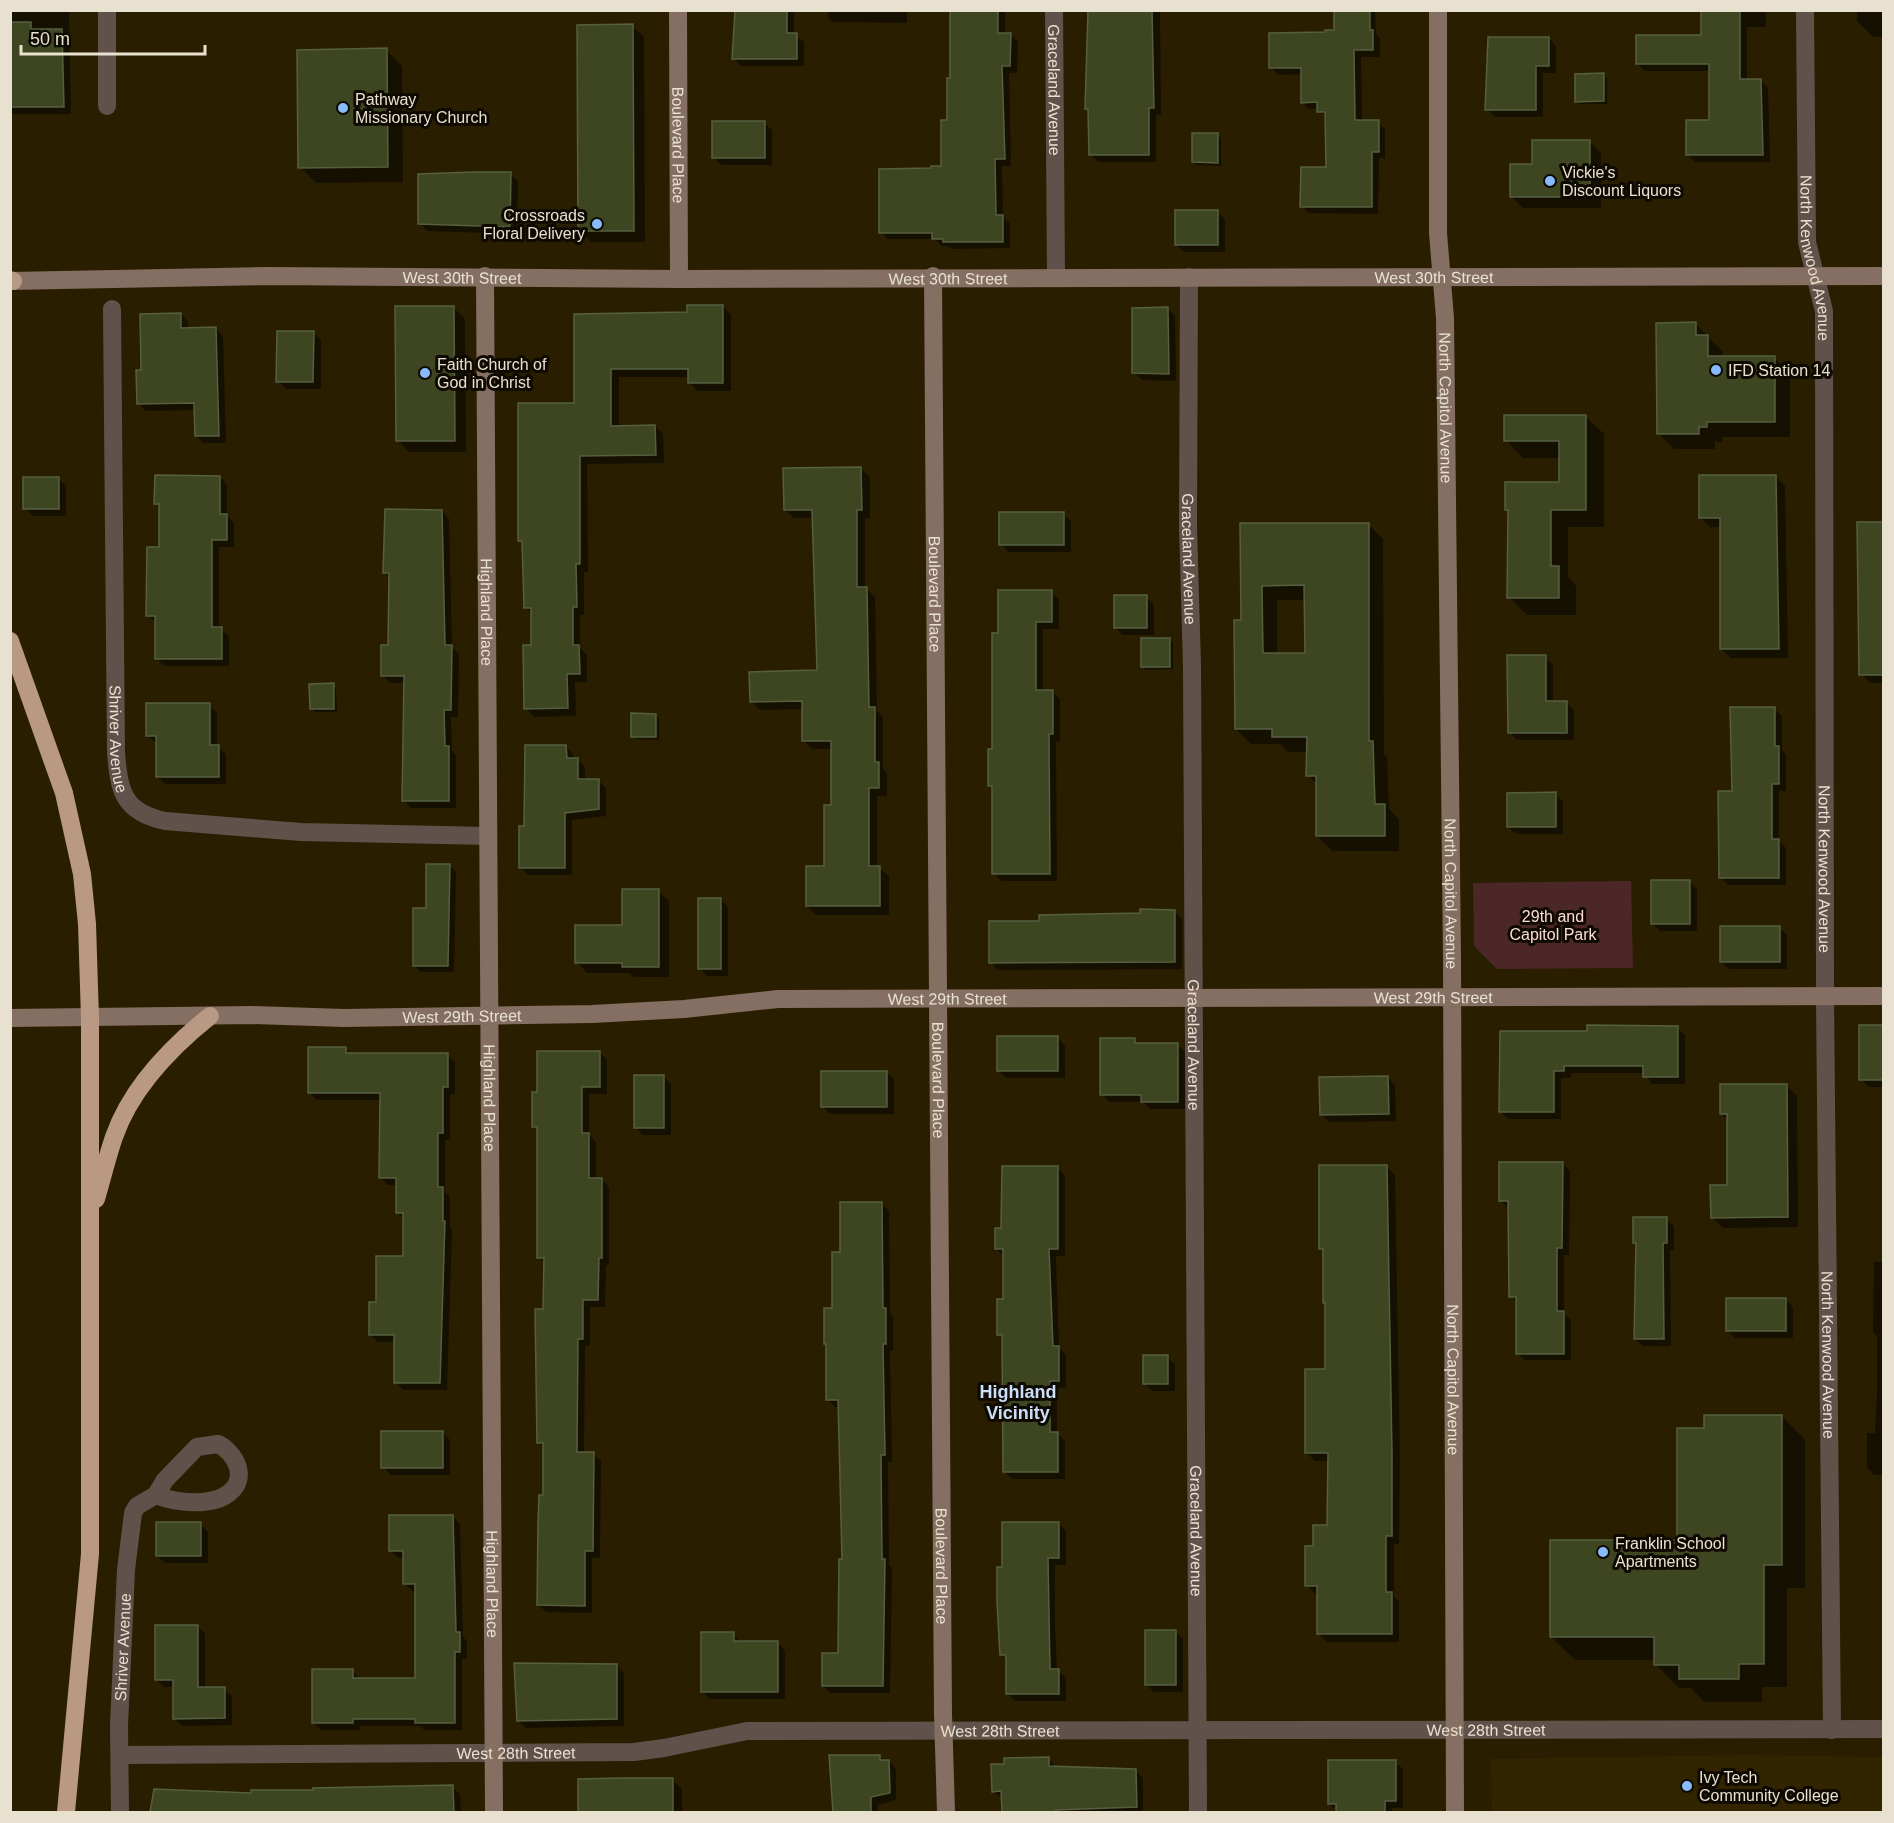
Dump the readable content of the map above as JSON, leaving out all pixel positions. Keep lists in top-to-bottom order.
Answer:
{
  "streets": {
    "main road": [
      "Boulevard Place",
      "West 30th Street",
      "North Capitol Avenue",
      "Highland Place",
      "West 29th Street"
    ],
    "street": [
      "Graceland Avenue",
      "North Kenwood Avenue",
      "Shriver Avenue",
      "West 28th Street"
    ]
  },
  "crossings": [
    ["Graceland Avenue", "West 30th Street"],
    ["Graceland Avenue", "West 29th Street"],
    ["Graceland Avenue", "West 28th Street"],
    ["Boulevard Place", "West 30th Street"],
    ["Boulevard Place", "West 29th Street"],
    ["Boulevard Place", "West 28th Street"],
    ["North Kenwood Avenue", "West 30th Street"],
    ["North Kenwood Avenue", "West 29th Street"],
    ["North Kenwood Avenue", "West 28th Street"],
    ["West 30th Street", "North Capitol Avenue"],
    ["West 30th Street", "Highland Place"],
    ["North Capitol Avenue", "West 29th Street"],
    ["North Capitol Avenue", "West 28th Street"],
    ["Highland Place", "Shriver Avenue"],
    ["Highland Place", "West 29th Street"],
    ["Highland Place", "West 28th Street"],
    ["Shriver Avenue", "West 28th Street"]
  ],
  "districts": ["Highland Vicinity"],
  "parks": ["29th and Capitol Park"],
  "places": [
    "Pathway Missionary Church",
    "Vickie's Discount Liquors",
    "Crossroads Floral Delivery",
    "IFD Station 14",
    "Faith Church of God in Christ",
    "Franklin School Apartments",
    "Ivy Tech Community College"
  ],
  "scale_bar": "50 m"
}
